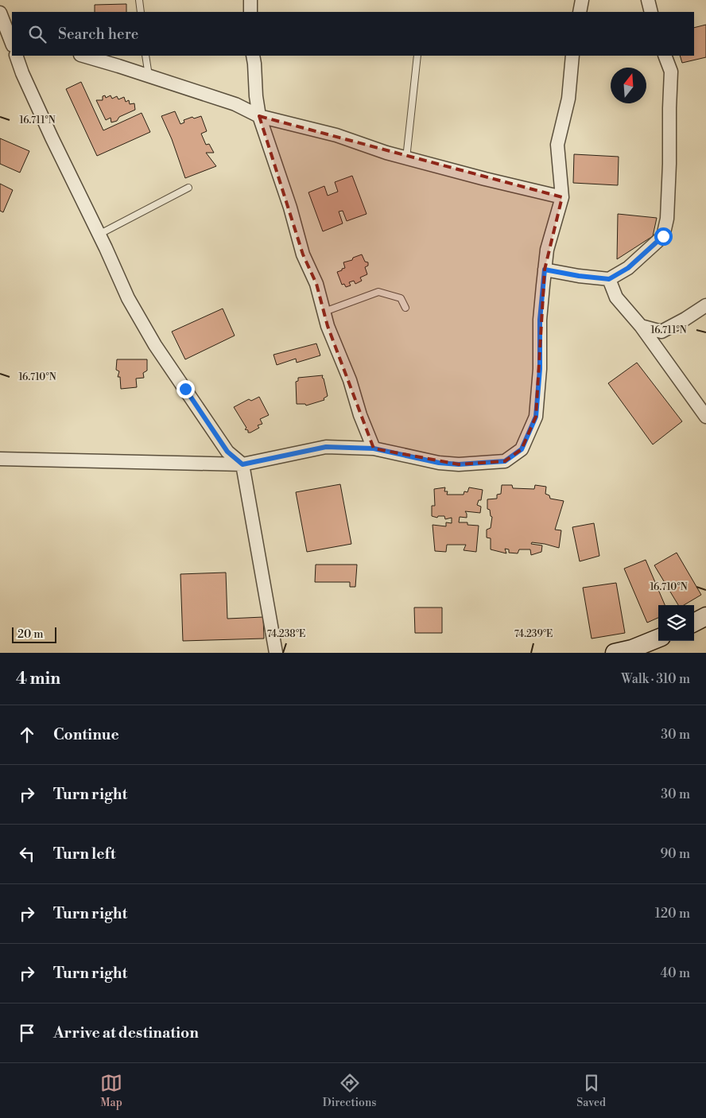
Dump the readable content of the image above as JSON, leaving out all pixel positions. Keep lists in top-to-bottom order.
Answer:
{
  "scale_bar": "20 m",
  "north": "top",
  "page": {
    "search": "Search here",
    "scale": "20 m",
    "heading": ["4 min", "Walk · 310 m"],
    "list": [
      ["Continue", "30 m"],
      ["Turn right", "30 m"],
      ["Turn left", "90 m"],
      ["Turn right", "120 m"],
      ["Turn right", "40 m"],
      "Arrive at destination"
    ],
    "nav": ["Map", "Directions", "Saved"]
  },
  "coordinates": [
    "16.711°N",
    "16.710°N",
    "74.238°E",
    "74.239°E"
  ]
}
